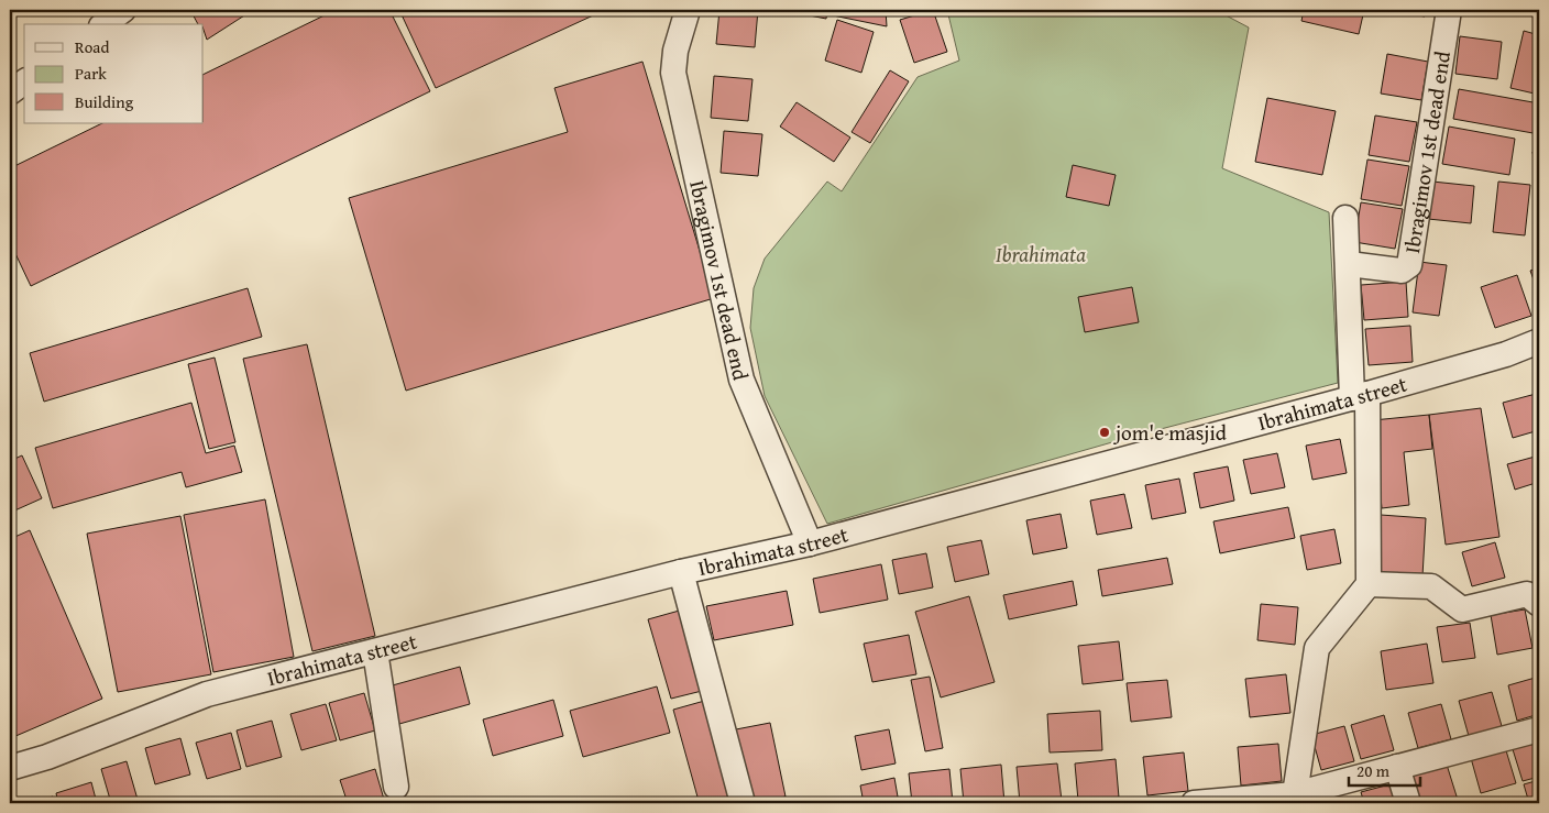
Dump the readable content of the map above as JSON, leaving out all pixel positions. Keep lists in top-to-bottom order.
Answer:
{
  "streets": {
    "street": ["Ibragimov 1st dead end", "Ibrahimаta street"]
  },
  "crossings": [
    ["Ibragimov 1st dead end", "Ibrahimаta street"]
  ],
  "parks": ["Ibrahimаta"],
  "places": ["jom'e masjid"],
  "legend": ["Road", "Park", "Building"],
  "scale_bar": "20 m"
}
